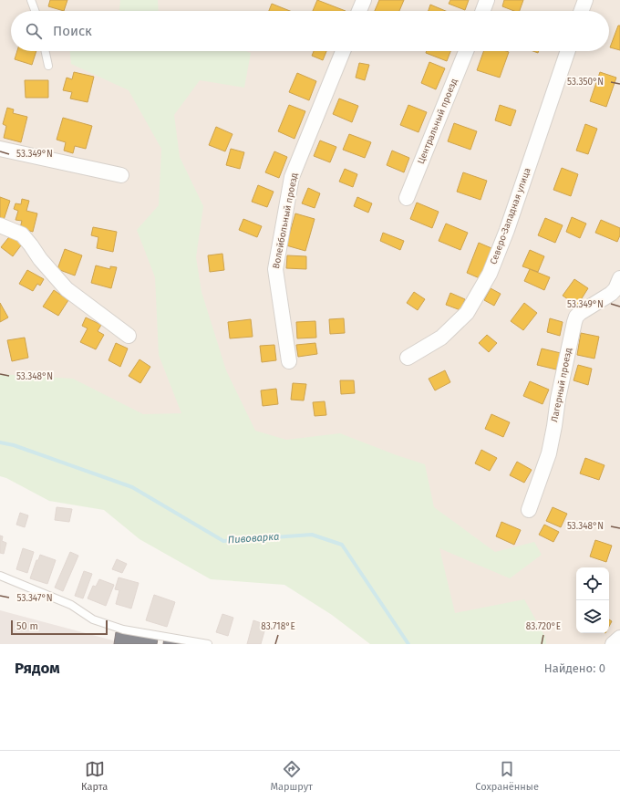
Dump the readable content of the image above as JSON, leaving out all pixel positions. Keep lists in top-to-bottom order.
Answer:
{
  "streets": {
    "street": [
      "Центральный проезд",
      "Северо-Западная улица",
      "Волейбольный проезд",
      "Лагерный проезд"
    ]
  },
  "water": ["Пивоварка"],
  "scale_bar": "50 m",
  "page": {
    "search": "Поиск",
    "scale": "50 m",
    "heading": ["Рядом", "Найдено: 0"],
    "nav": ["Карта", "Маршрут", "Сохранённые"]
  },
  "coordinates": [
    "53.350°N",
    "53.349°N",
    "53.348°N",
    "53.347°N",
    "83.718°E",
    "83.720°E"
  ]
}
